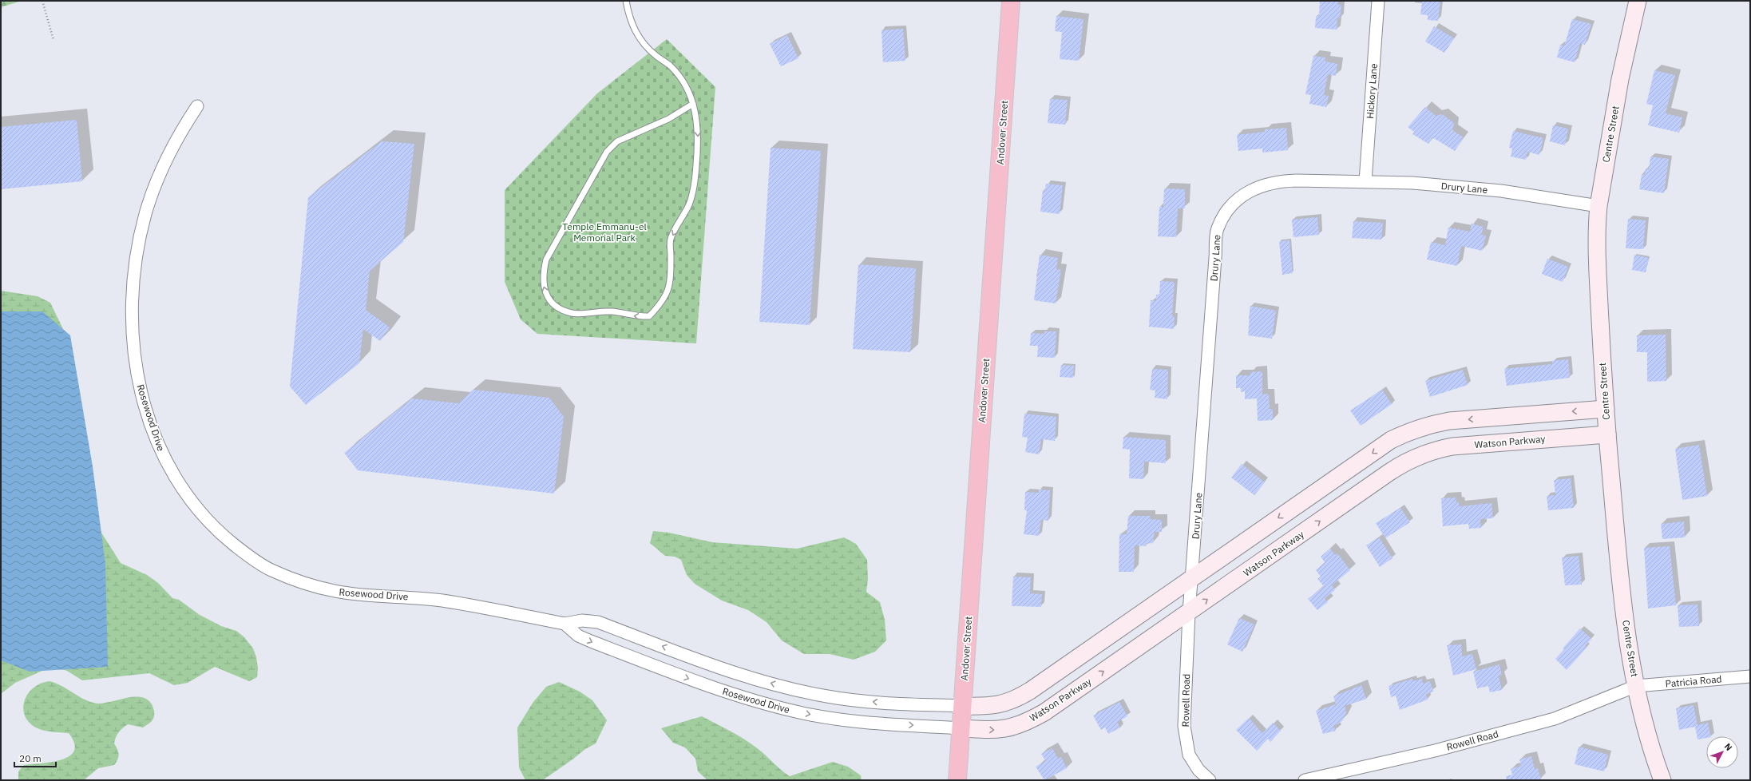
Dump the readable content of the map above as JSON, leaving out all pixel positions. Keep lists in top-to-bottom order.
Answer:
{
  "streets": {
    "highway": ["Andover Street"],
    "main road": ["Centre Street", "Watson Parkway"],
    "street": [
      "Hickory Lane",
      "Drury Lane",
      "Rosewood Drive",
      "Patricia Road",
      "Rowell Road"
    ]
  },
  "crossings": [
    ["Hickory Lane", "Drury Lane"],
    ["Andover Street", "Rosewood Drive"],
    ["Andover Street", "Watson Parkway"],
    ["Centre Street", "Drury Lane"],
    ["Centre Street", "Watson Parkway"],
    ["Centre Street", "Patricia Road"],
    ["Centre Street", "Rowell Road"],
    ["Drury Lane", "Watson Parkway"],
    ["Drury Lane", "Rowell Road"],
    ["Rosewood Drive", "Watson Parkway"],
    ["Watson Parkway", "Rowell Road"],
    ["Patricia Road", "Rowell Road"]
  ],
  "parks": ["Temple Emmanu-el Memorial Park"],
  "scale_bar": "20 m",
  "north": "top right"
}
